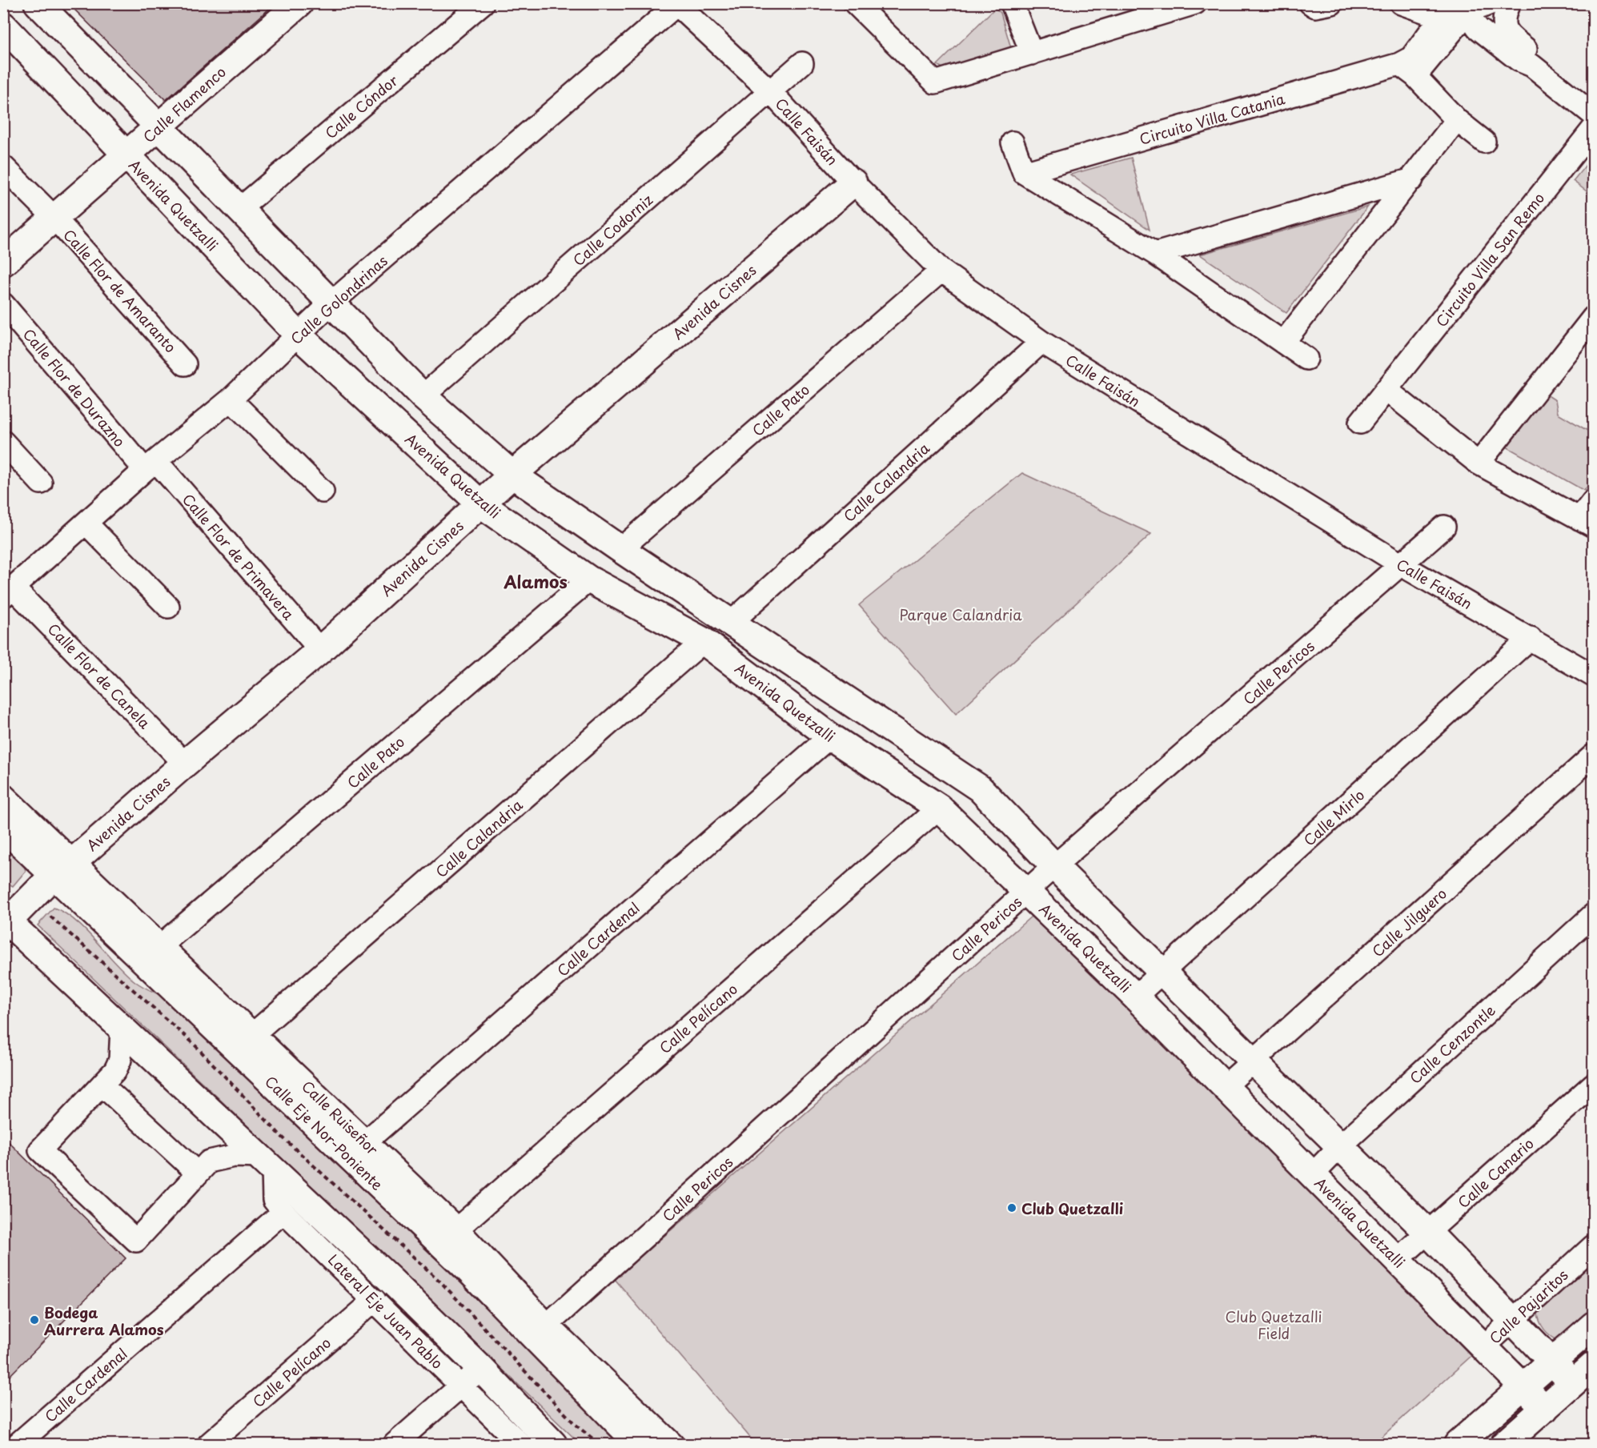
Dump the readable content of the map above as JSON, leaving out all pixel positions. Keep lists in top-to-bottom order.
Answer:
{
  "streets": {
    "main road": [
      "Calle Flamenco",
      "Avenida Quetzalli",
      "Avenida Cisnes",
      "Calle Eje Nor-Poniente"
    ],
    "street": [
      "Calle Cóndor",
      "Circuito Villa Catania",
      "Calle Faisán",
      "Calle Codorniz",
      "Circuito Villa San Remo",
      "Calle Flor de Amaranto",
      "Calle Golondrinas",
      "Calle Flor de Durazno",
      "Calle Pato",
      "Calle Calandria",
      "Calle Flor de Primavera",
      "Calle Pericos",
      "Calle Flor de Canela",
      "Calle Mirlo",
      "Calle Jilguero",
      "Calle Cardenal",
      "Calle Pelícano",
      "Calle Cenzontle",
      "Calle Ruiseñor",
      "Calle Canario",
      "Calle Pajaritos",
      "Lateral Eje Juan Pablo"
    ]
  },
  "crossings": [
    ["Calle Flamenco", "Avenida Quetzalli"],
    ["Calle Flamenco", "Calle Flor de Amaranto"],
    ["Calle Faisán", "Calle Codorniz"],
    ["Calle Faisán", "Calle Golondrinas"],
    ["Calle Faisán", "Avenida Cisnes"],
    ["Calle Faisán", "Calle Pato"],
    ["Calle Faisán", "Calle Calandria"],
    ["Calle Faisán", "Calle Pericos"],
    ["Calle Faisán", "Calle Mirlo"],
    ["Avenida Quetzalli", "Calle Golondrinas"],
    ["Avenida Quetzalli", "Avenida Cisnes"],
    ["Avenida Quetzalli", "Calle Pato"],
    ["Avenida Quetzalli", "Calle Calandria"],
    ["Avenida Quetzalli", "Calle Pericos"],
    ["Avenida Quetzalli", "Calle Mirlo"],
    ["Avenida Quetzalli", "Calle Jilguero"],
    ["Avenida Quetzalli", "Calle Cardenal"],
    ["Avenida Quetzalli", "Calle Pelícano"],
    ["Avenida Quetzalli", "Calle Cenzontle"],
    ["Avenida Quetzalli", "Calle Canario"],
    ["Avenida Quetzalli", "Calle Pajaritos"],
    ["Calle Golondrinas", "Calle Flor de Durazno"],
    ["Calle Golondrinas", "Calle Flor de Primavera"],
    ["Calle Golondrinas", "Calle Flor de Canela"],
    ["Avenida Cisnes", "Calle Flor de Primavera"],
    ["Avenida Cisnes", "Calle Flor de Canela"],
    ["Avenida Cisnes", "Calle Ruiseñor"],
    ["Avenida Cisnes", "Calle Eje Nor-Poniente"],
    ["Calle Flor de Durazno", "Calle Flor de Primavera"],
    ["Calle Pato", "Calle Ruiseñor"],
    ["Calle Calandria", "Calle Ruiseñor"],
    ["Calle Pericos", "Calle Ruiseñor"],
    ["Calle Pericos", "Calle Eje Nor-Poniente"],
    ["Calle Cardenal", "Calle Ruiseñor"],
    ["Calle Cardenal", "Lateral Eje Juan Pablo"],
    ["Calle Pelícano", "Calle Ruiseñor"],
    ["Calle Pelícano", "Lateral Eje Juan Pablo"],
    ["Calle Ruiseñor", "Calle Eje Nor-Poniente"]
  ],
  "districts": ["Alamos"],
  "parks": ["Parque Calandria", "Club Quetzalli Field"],
  "places": ["Club Quetzalli", "Bodega Aurrera Alamos"]
}
